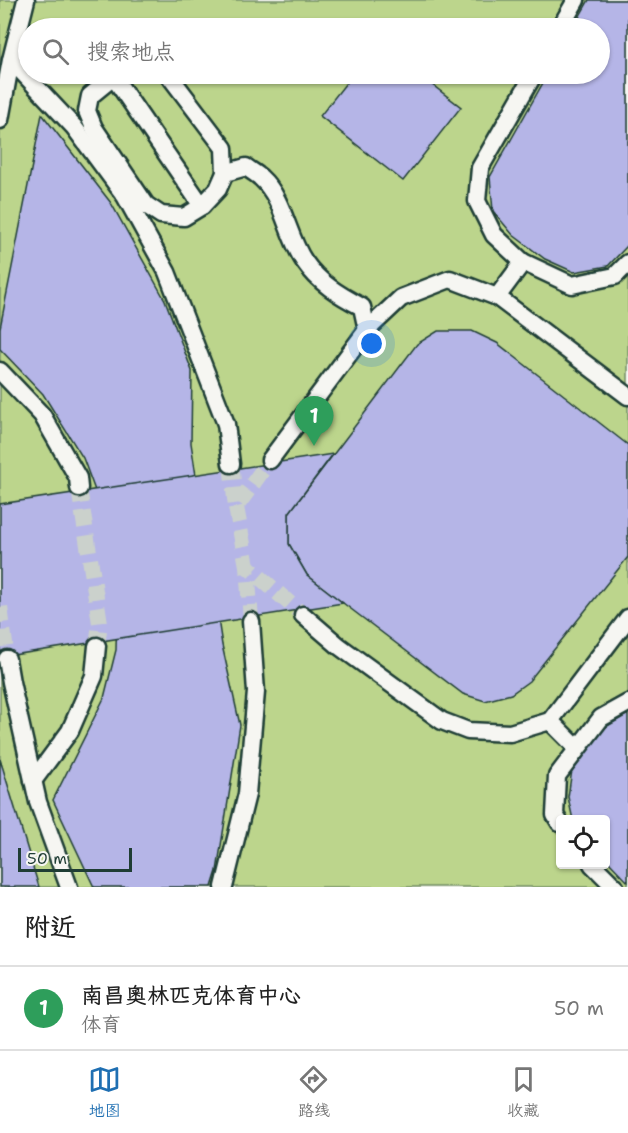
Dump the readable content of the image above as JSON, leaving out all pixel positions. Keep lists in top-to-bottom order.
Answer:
{
  "scale_bar": "50 m",
  "page": {
    "search": "搜索地点",
    "pins": "1",
    "scale": "50 m",
    "heading": "附近",
    "list": [
      {
        "mark": "1",
        "name": "南昌奥林匹克体育中心",
        "note": "体育",
        "value": "50 m"
      }
    ],
    "nav": ["地图", "路线", "收藏"]
  }
}
